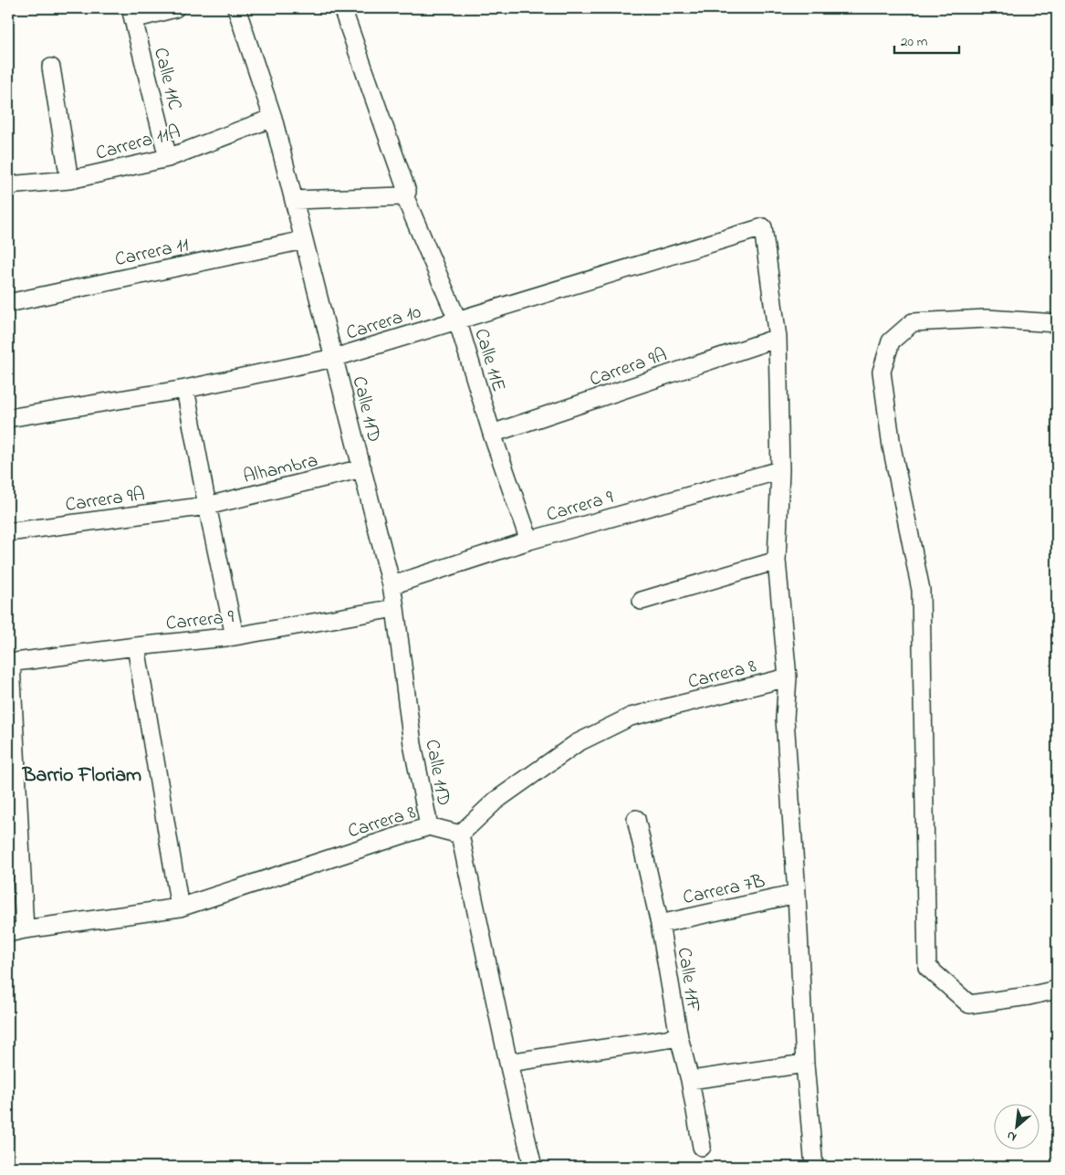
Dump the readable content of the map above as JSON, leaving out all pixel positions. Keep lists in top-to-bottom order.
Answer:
{
  "streets": {
    "street": [
      "Calle 11C",
      "Carrera 11A",
      "Carrera 11",
      "Carrera 10",
      "Calle 11E",
      "Carrera 9A",
      "Calle 11D",
      "Alhambra",
      "Carrera 9",
      "Carrera 8",
      "Carrera 7B",
      "Calle 11F"
    ]
  },
  "crossings": [
    ["Calle 11C", "Carrera 11A"],
    ["Carrera 11A", "Calle 11D"],
    ["Carrera 11", "Calle 11D"],
    ["Carrera 10", "Calle 11E"],
    ["Carrera 10", "Carrera 9A"],
    ["Carrera 10", "Calle 11D"],
    ["Calle 11E", "Carrera 9A"],
    ["Calle 11E", "Carrera 9"],
    ["Carrera 9A", "Alhambra"],
    ["Calle 11D", "Alhambra"],
    ["Calle 11D", "Carrera 9"],
    ["Calle 11D", "Carrera 8"],
    ["Carrera 7B", "Calle 11F"]
  ],
  "districts": ["Barrio Floriam"],
  "scale_bar": "20 m",
  "north": "bottom left"
}
